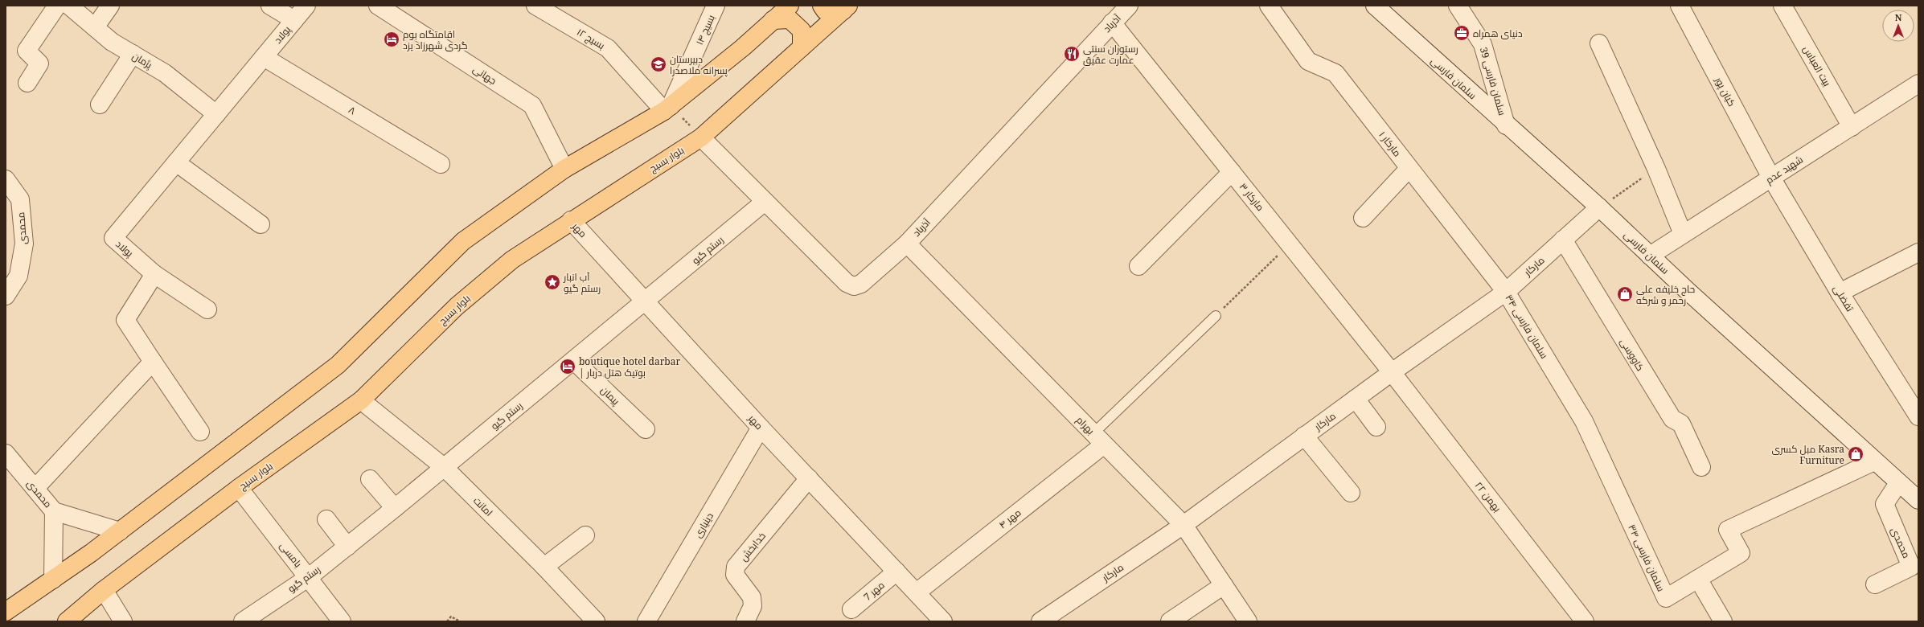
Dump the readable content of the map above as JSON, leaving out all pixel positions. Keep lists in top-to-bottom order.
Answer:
{
  "streets": {
    "main road": ["بلوار بسیج"],
    "street": [
      "آذرباد",
      "بسیج ۱۴",
      "پولاد",
      "بسیج ۱۲",
      "پژمان",
      "بیت العباس",
      "جهانی",
      "سلمان فارسی",
      "سلمان فارسی 39",
      "کیان پور",
      "۸",
      "مارکار ۱",
      "شهید عدم",
      "مارکار ۳",
      "محمدی",
      "مهر",
      "رستم گیو",
      "مارکار",
      "تفضلی",
      "سلمان فارسی ۳۴",
      "کاووسی",
      "پیمان",
      "بهرام",
      "۲۲ بهمن",
      "امانت",
      "مهر ۴",
      "دینیاری",
      "خدابخش",
      "بامسی",
      "مهر 7"
    ]
  },
  "crossings": [
    ["آذرباد", "بلوار بسیج"],
    ["آذرباد", "مارکار ۳"],
    ["آذرباد", "رستم گیو"],
    ["آذرباد", "بهرام"],
    ["بسیج ۱۴", "بسیج ۱۲"],
    ["پولاد", "پژمان"],
    ["پولاد", "۸"],
    ["بیت العباس", "شهید عدم"],
    ["سلمان فارسی", "سلمان فارسی 39"],
    ["سلمان فارسی", "شهید عدم"],
    ["سلمان فارسی", "محمدی"],
    ["سلمان فارسی", "مارکار"],
    ["سلمان فارسی", "سلمان فارسی ۳۴"],
    ["کیان پور", "شهید عدم"],
    ["کیان پور", "تفضلی"],
    ["مارکار ۱", "مارکار"],
    ["مارکار ۱", "سلمان فارسی ۳۴"],
    ["بلوار بسیج", "مهر"],
    ["بلوار بسیج", "امانت"],
    ["بلوار بسیج", "بامسی"],
    ["شهید عدم", "تفضلی"],
    ["مارکار ۳", "مارکار"],
    ["مارکار ۳", "۲۲ بهمن"],
    ["مهر", "رستم گیو"],
    ["مهر", "مهر ۴"],
    ["مهر", "دینیاری"],
    ["مهر", "خدابخش"],
    ["مهر", "مهر 7"],
    ["رستم گیو", "پیمان"],
    ["رستم گیو", "امانت"],
    ["رستم گیو", "بامسی"],
    ["مارکار", "سلمان فارسی ۳۴"],
    ["مارکار", "کاووسی"],
    ["مارکار", "بهرام"],
    ["مارکار", "۲۲ بهمن"],
    ["بهرام", "مهر ۴"]
  ],
  "places": {
    "office": ["دنیای همراه"],
    "hotel": ["اقامتگاه بوم گردی شهرزاد یزد", "boutique hotel darbar | بوتیک هتل دربار"],
    "restaurant": ["رستوران سنتی عمارت عقیق"],
    "school or university": ["دبیرستان پسرانه ملاصدرا"],
    "place": ["آب انبار رستم گیو"],
    "shop": ["حاج خلیفه علی رحمر و شرکه", "مبل کسری Kasra Furniture"]
  },
  "north": "top"
}
